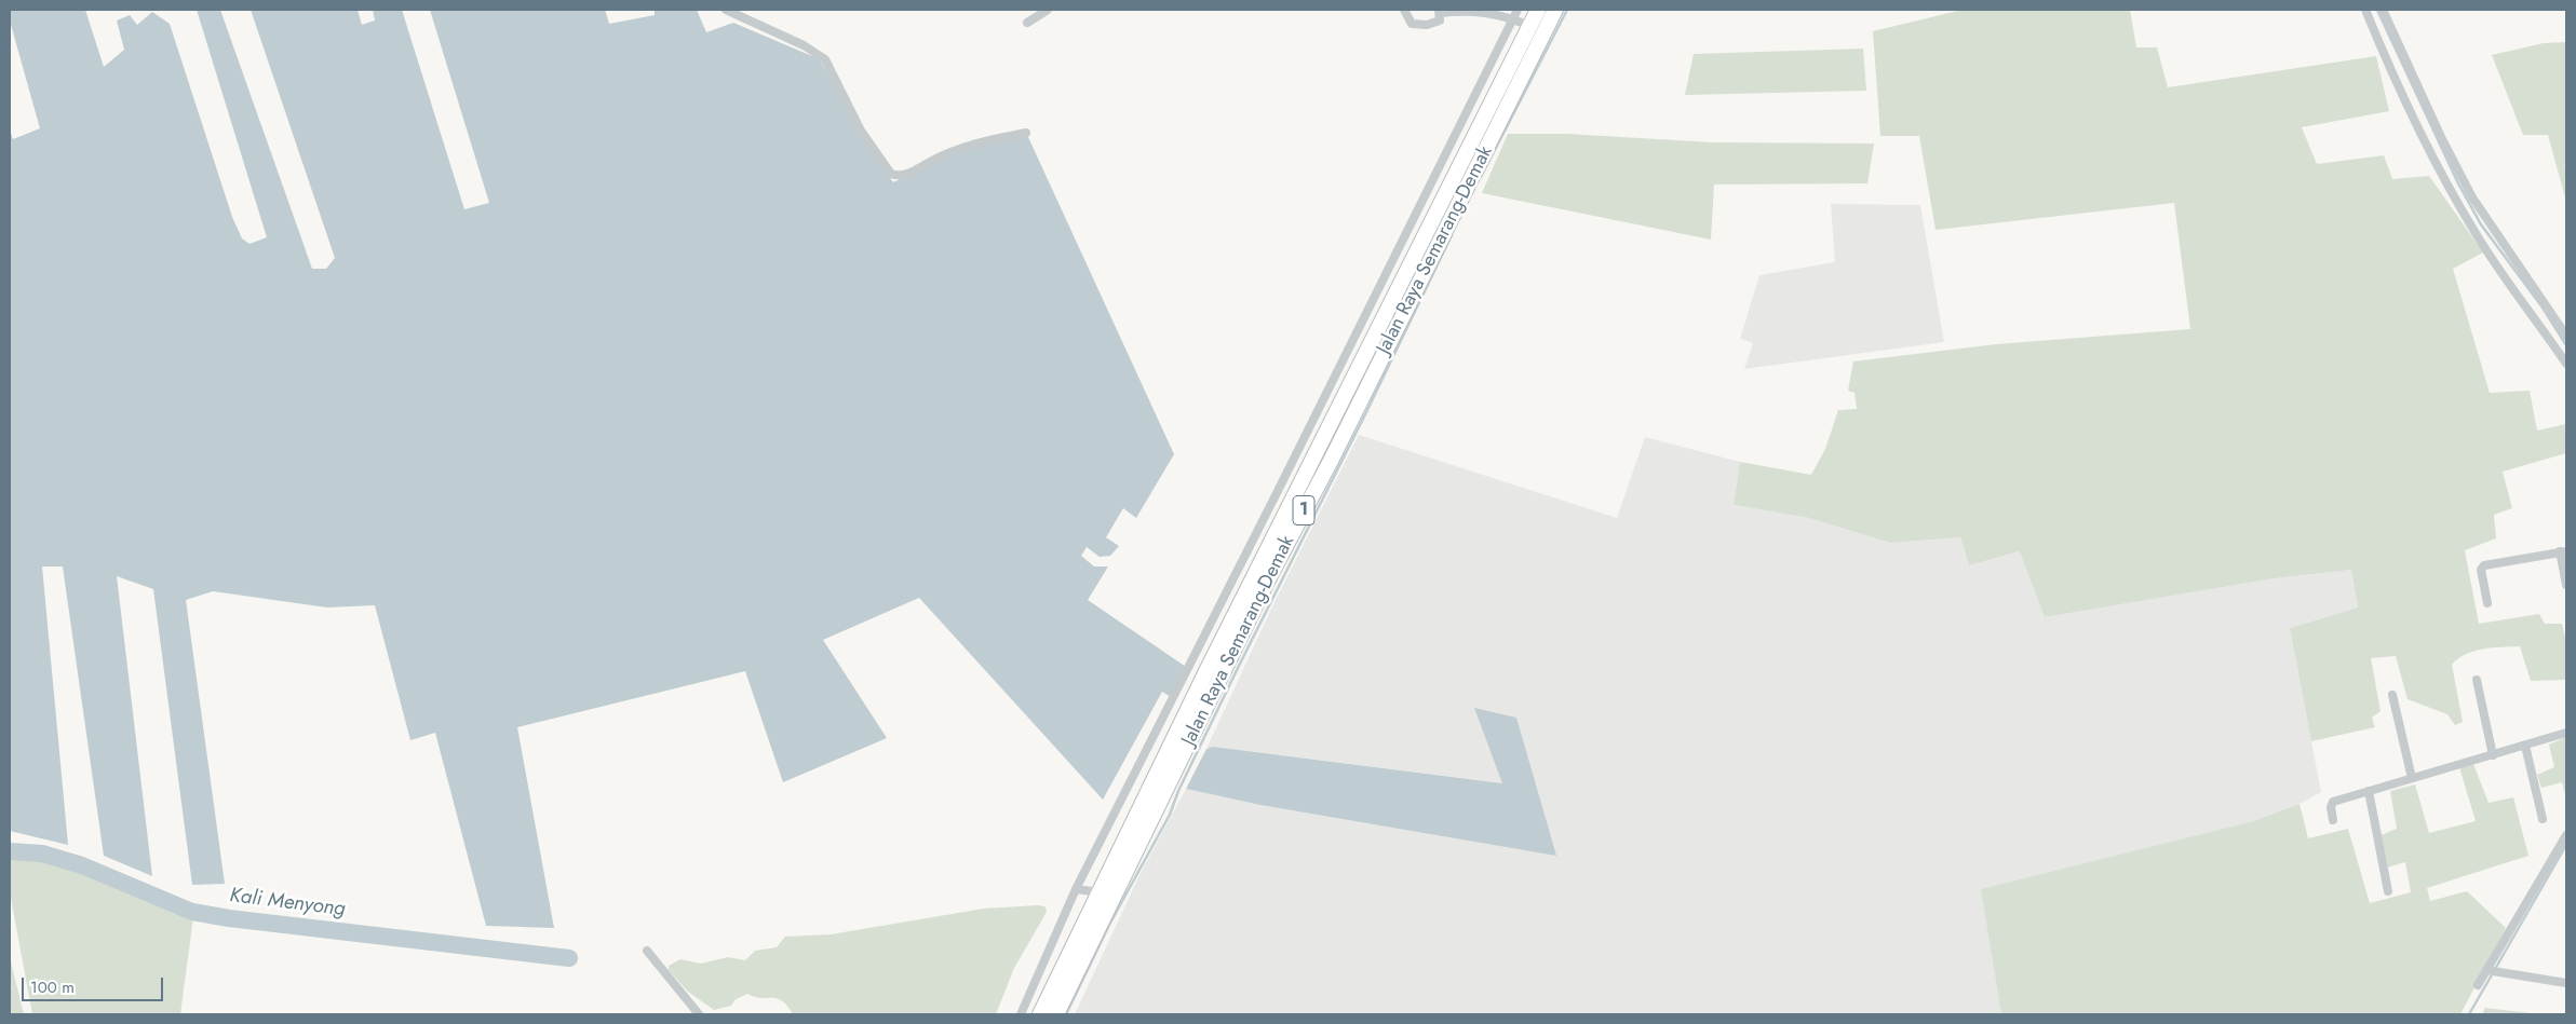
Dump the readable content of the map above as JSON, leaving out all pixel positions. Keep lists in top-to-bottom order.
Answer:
{
  "streets": {
    "highway": ["Jalan Raya Semarang-Demak", "1"]
  },
  "water": ["Kali Menyong"],
  "scale_bar": "100 m"
}
